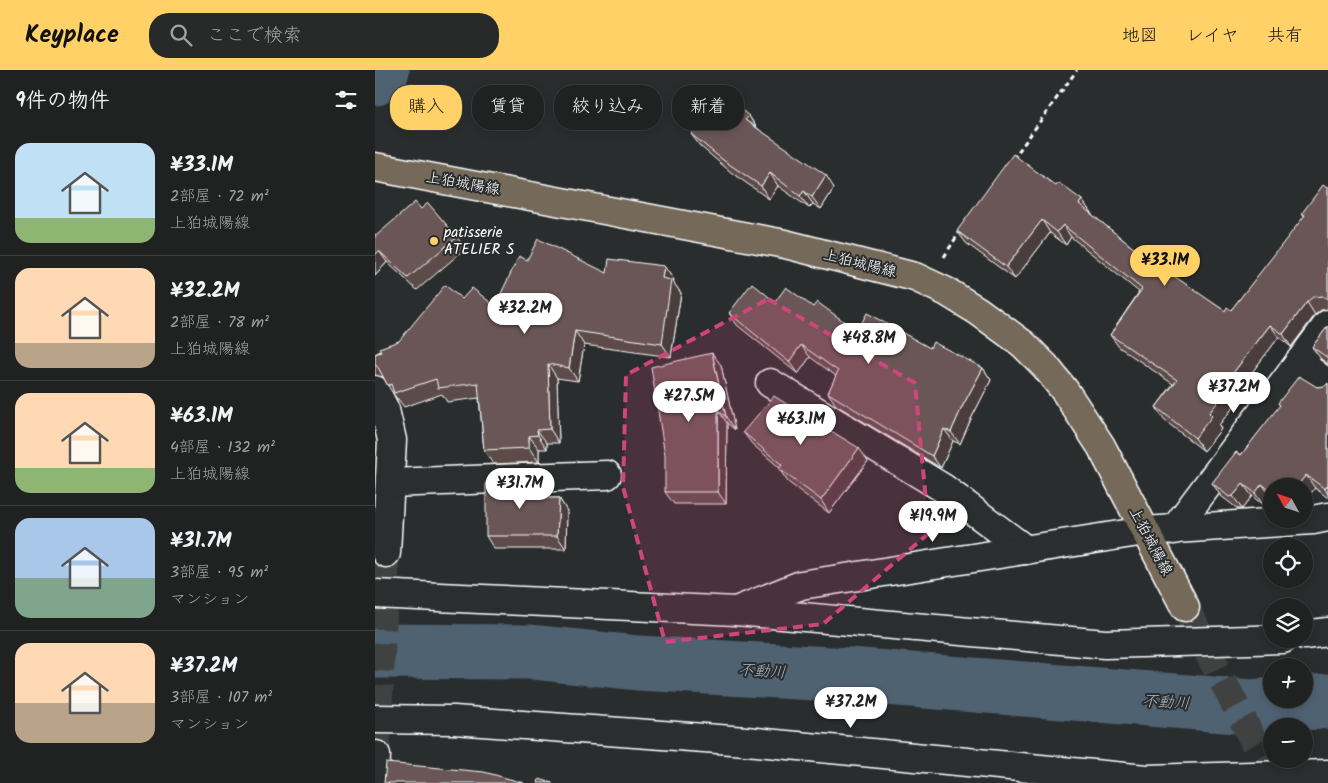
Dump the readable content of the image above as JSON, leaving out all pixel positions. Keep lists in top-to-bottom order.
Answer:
{
  "streets": {
    "main road": ["上狛城陽線"]
  },
  "water": ["不動川"],
  "places": ["patisserie ATELIER S"],
  "north": "top left",
  "page": {
    "header": "Keyplace",
    "search": "ここで検索",
    "nav": ["地図", "レイヤ", "共有"],
    "heading": "9件の物件",
    "chip": [
      "購入",
      "賃貸",
      "絞り込み",
      "新着"
    ],
    "list": [
      {
        "name": "¥33.1M",
        "note": "2部屋 · 72 m² · 上狛城陽線"
      },
      {
        "name": "¥32.2M",
        "note": "2部屋 · 78 m² · 上狛城陽線"
      },
      {
        "name": "¥63.1M",
        "note": "4部屋 · 132 m² · 上狛城陽線"
      },
      {
        "name": "¥31.7M",
        "note": "3部屋 · 95 m² · マンション"
      },
      {
        "name": "¥37.2M",
        "note": "3部屋 · 107 m² · マンション"
      }
    ],
    "price": [
      "¥33.1M",
      "¥32.2M",
      "¥48.8M",
      "¥37.2M",
      "¥27.5M",
      "¥63.1M",
      "¥31.7M",
      "¥19.9M",
      "¥37.2M"
    ],
    "map_buttons": ["+", "−"]
  }
}
